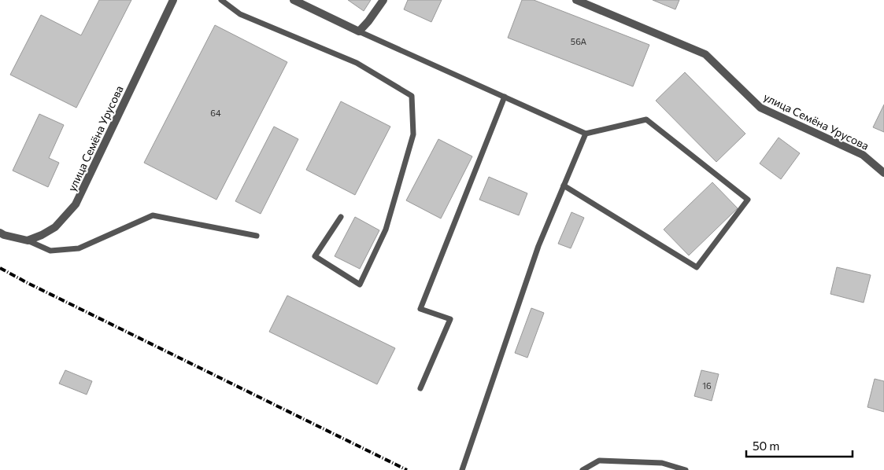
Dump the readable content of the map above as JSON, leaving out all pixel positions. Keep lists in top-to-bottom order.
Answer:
{
  "streets": {
    "street": ["улица Семёна Урусова"]
  },
  "house_numbers": ["56А", "64", "16"],
  "scale_bar": "50 m"
}
